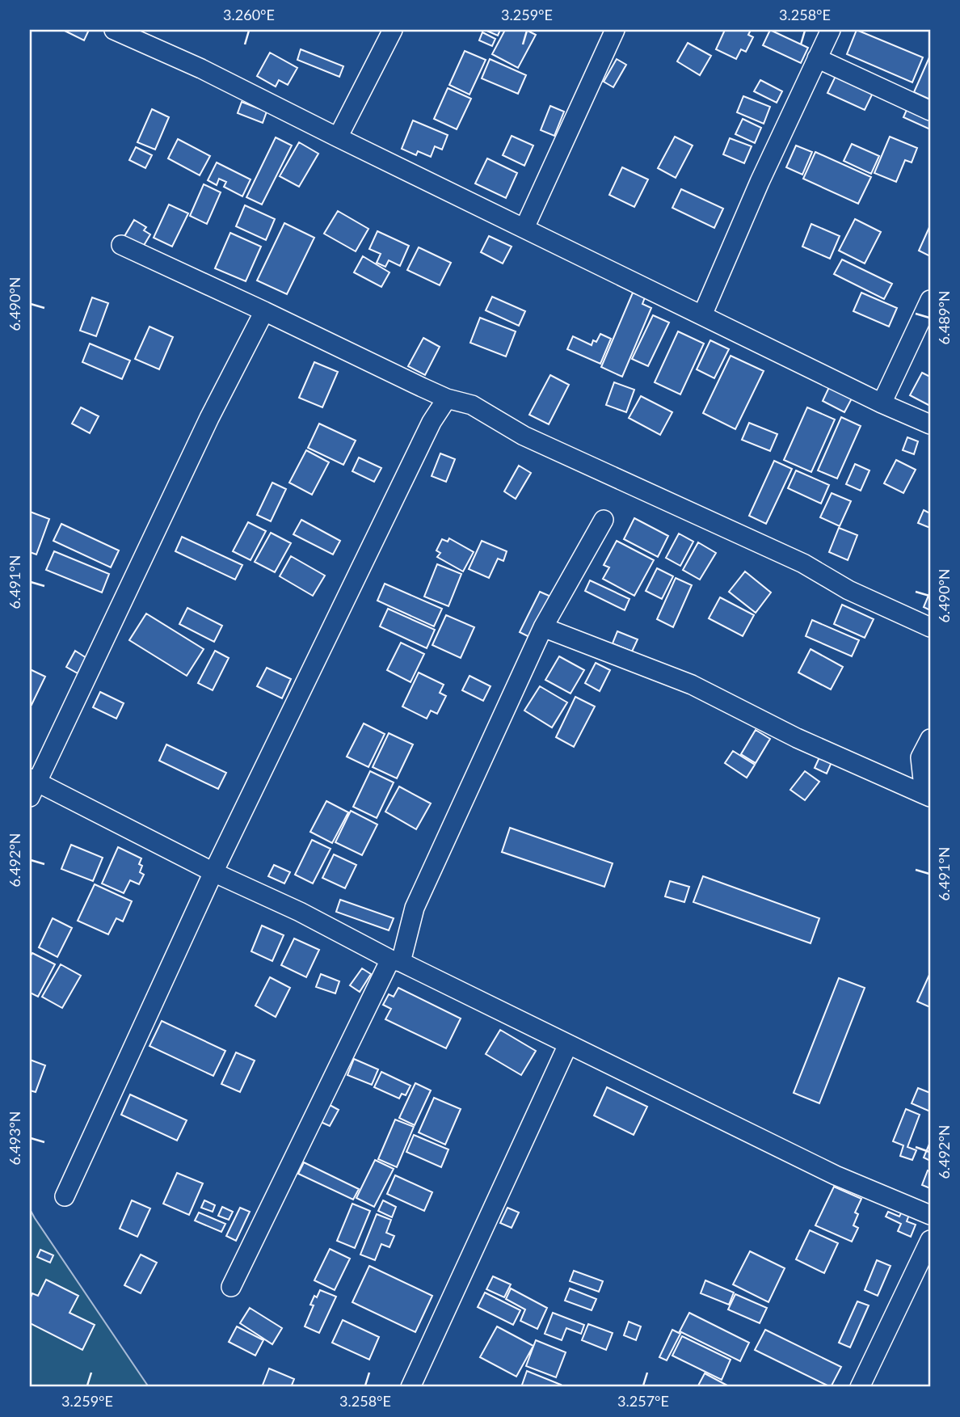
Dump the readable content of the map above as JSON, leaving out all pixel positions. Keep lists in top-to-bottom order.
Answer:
{
  "coordinates": [
    "3.260°E",
    "3.259°E",
    "3.258°E",
    "6.490°N",
    "6.489°N",
    "6.491°N",
    "6.492°N",
    "6.493°N",
    "3.257°E"
  ]
}
